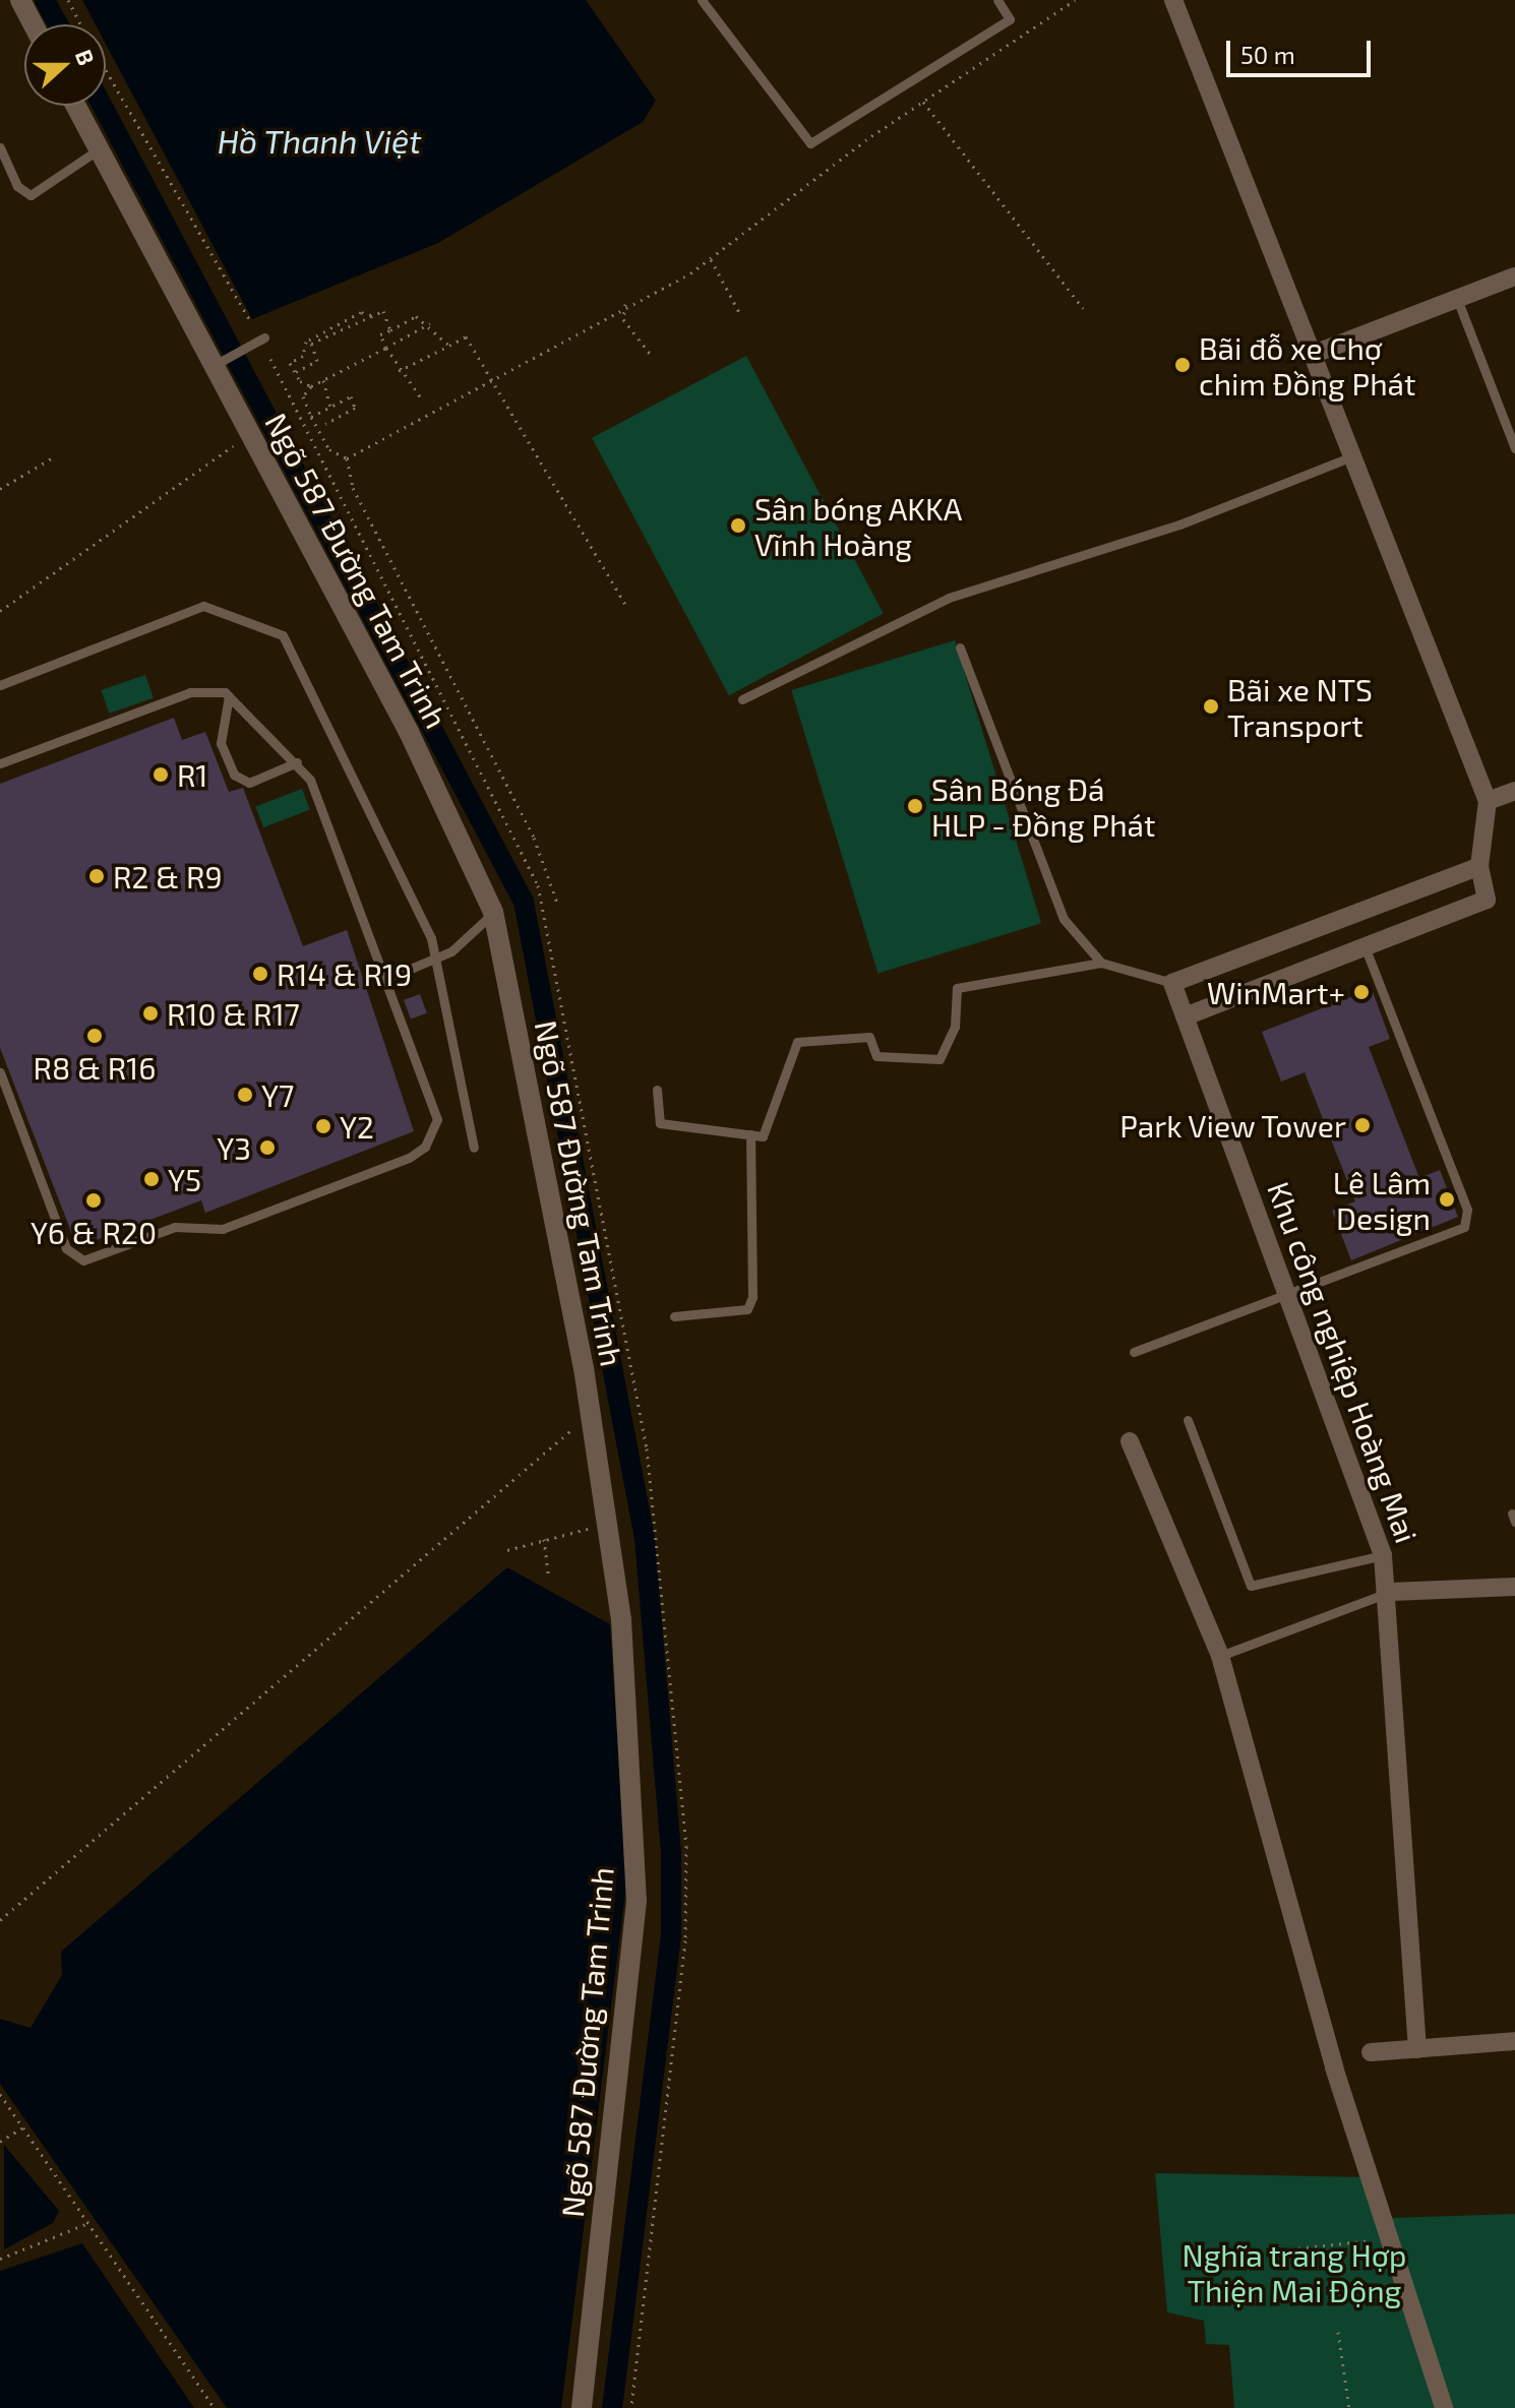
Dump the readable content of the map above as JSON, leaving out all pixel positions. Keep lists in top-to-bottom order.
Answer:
{
  "streets": {
    "street": ["Ngõ 587 Đường Tam Trinh", "Khu công nghiệp Hoàng Mai"]
  },
  "water": ["Hồ Thanh Việt"],
  "parks": ["Nghĩa trang Hợp Thiện Mai Động"],
  "places": [
    "Bãi đỗ xe Chợ chim Đồng Phát",
    "Sân bóng AKKA Vĩnh Hoàng",
    "Bãi xe NTS Transport",
    "R1",
    "Sân Bóng Đá HLP - Đồng Phát",
    "R2 & R9",
    "R14 & R19",
    "WinMart+",
    "R10 & R17",
    "R8 & R16",
    "Y7",
    "Park View Tower",
    "Y2",
    "Y3",
    "Y5",
    "Lê Lâm Design",
    "Y6 & R20"
  ],
  "scale_bar": "50 m",
  "north": "right"
}
